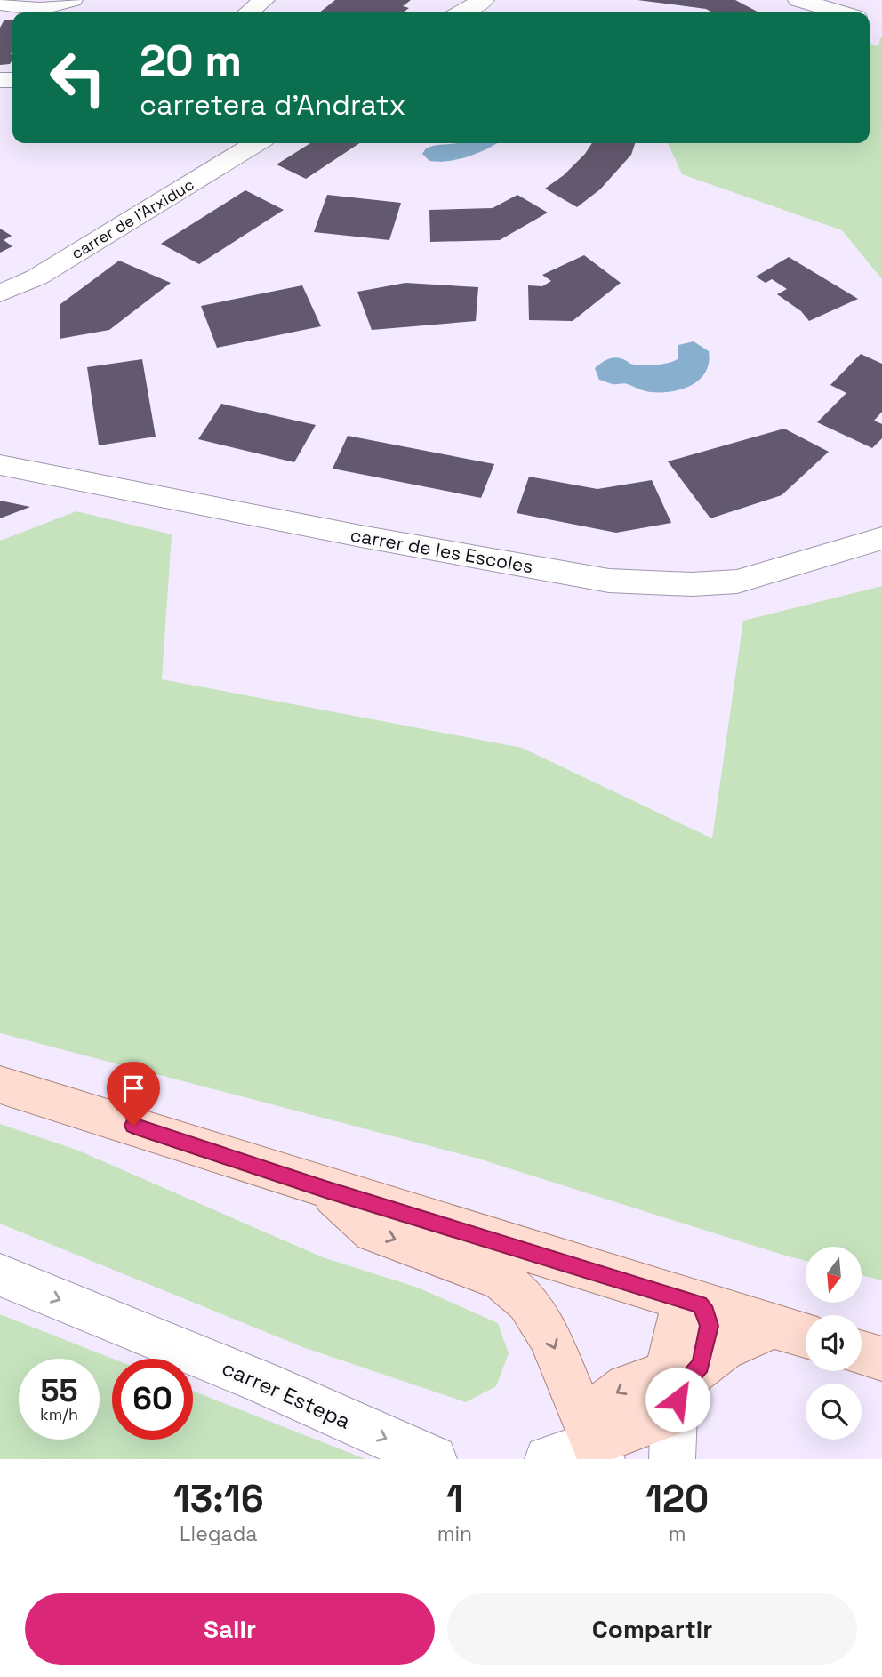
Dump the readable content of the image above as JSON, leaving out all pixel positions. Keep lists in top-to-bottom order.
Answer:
{
  "streets": {
    "street": ["carrer de l'Arxiduc", "carrer de les Escoles", "carrer Estepa"]
  },
  "one_way": ["carrer Estepa"],
  "north": "bottom",
  "page": {
    "turn": ["20 m", "carretera d'Andratx"],
    "speed": "55 km/h",
    "limit": "60",
    "eta": [
      "13:16",
      "Llegada",
      "1",
      "min",
      "120",
      "m"
    ],
    "buttons": ["Salir", "Compartir"]
  }
}
